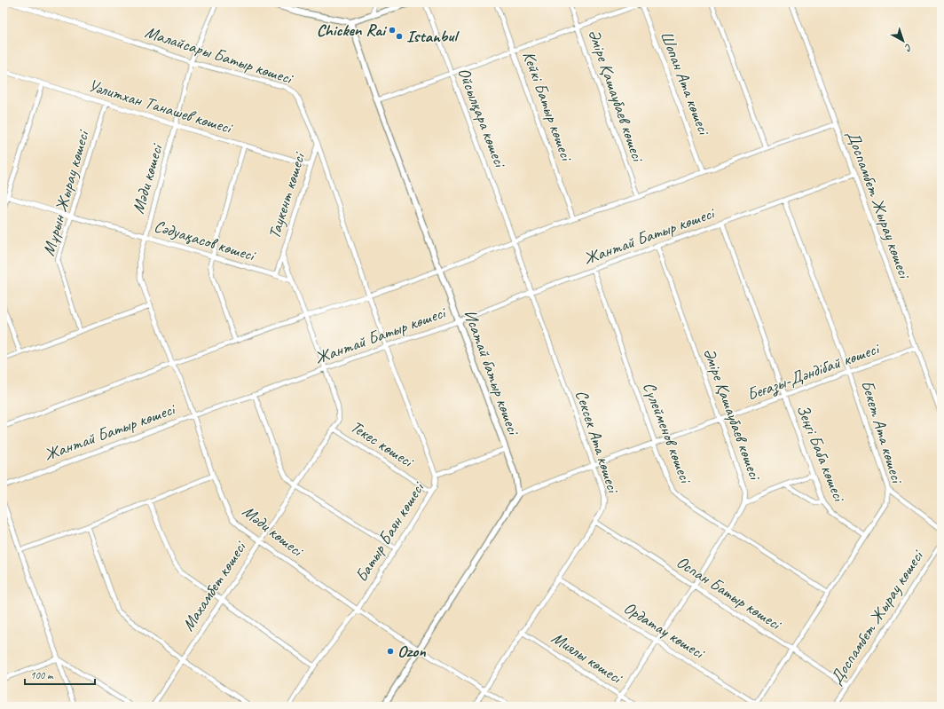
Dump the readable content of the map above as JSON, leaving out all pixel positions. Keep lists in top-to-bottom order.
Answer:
{
  "streets": {
    "street": [
      "Малайсары Батыр көшесі",
      "Шопан Ата көшесі",
      "Әміре Қашаубаев көшесі",
      "Кейкі Батыр көшесі",
      "Уәлитхан Танашев көшесі",
      "Ойсылқара көшесі",
      "Мәди көшесі",
      "Мұрын Жырау көшесі",
      "Таукент көшесі",
      "Доспамбет Жырау көшесі",
      "Жантай Батыр көшесі",
      "Сәдуақасов көшесі",
      "Исатай батыр көшесі",
      "Беғазы-Дәндібай көшесі",
      "Бекет Ата көшесі",
      "Сүлейменов көшесі",
      "Сексек Ата көшесі",
      "Текес көшесі",
      "Зеңгі Баба көшесі",
      "Батыр Баян көшесі",
      "Махамбет көшесі",
      "Оспан Батыр көшесі",
      "Ордатау көшесі",
      "Миялы көшесі"
    ]
  },
  "crossings": [
    ["Малайсары Батыр көшесі", "Мәди көшесі"],
    ["Малайсары Батыр көшесі", "Таукент көшесі"],
    ["Малайсары Батыр көшесі", "Батыр Баян көшесі"],
    ["Әміре Қашаубаев көшесі", "Жантай Батыр көшесі"],
    ["Әміре Қашаубаев көшесі", "Беғазы-Дәндібай көшесі"],
    ["Әміре Қашаубаев көшесі", "Сүлейменов көшесі"],
    ["Әміре Қашаубаев көшесі", "Оспан Батыр көшесі"],
    ["Әміре Қашаубаев көшесі", "Ордатау көшесі"],
    ["Әміре Қашаубаев көшесі", "Миялы көшесі"],
    ["Уәлитхан Танашев көшесі", "Мәди көшесі"],
    ["Уәлитхан Танашев көшесі", "Мұрын Жырау көшесі"],
    ["Уәлитхан Танашев көшесі", "Таукент көшесі"],
    ["Ойсылқара көшесі", "Сексек Ата көшесі"],
    ["Мәди көшесі", "Жантай Батыр көшесі"],
    ["Мәди көшесі", "Сәдуақасов көшесі"],
    ["Мәди көшесі", "Сексек Ата көшесі"],
    ["Мәди көшесі", "Батыр Баян көшесі"],
    ["Мәди көшесі", "Махамбет көшесі"],
    ["Мұрын Жырау көшесі", "Сәдуақасов көшесі"],
    ["Таукент көшесі", "Сәдуақасов көшесі"],
    ["Таукент көшесі", "Махамбет көшесі"],
    ["Доспамбет Жырау көшесі", "Жантай Батыр көшесі"],
    ["Доспамбет Жырау көшесі", "Беғазы-Дәндібай көшесі"],
    ["Доспамбет Жырау көшесі", "Оспан Батыр көшесі"],
    ["Жантай Батыр көшесі", "Исатай батыр көшесі"],
    ["Жантай Батыр көшесі", "Бекет Ата көшесі"],
    ["Жантай Батыр көшесі", "Сүлейменов көшесі"],
    ["Жантай Батыр көшесі", "Сексек Ата көшесі"],
    ["Жантай Батыр көшесі", "Зеңгі Баба көшесі"],
    ["Жантай Батыр көшесі", "Батыр Баян көшесі"],
    ["Жантай Батыр көшесі", "Махамбет көшесі"],
    ["Сәдуақасов көшесі", "Махамбет көшесі"],
    ["Исатай батыр көшесі", "Беғазы-Дәндібай көшесі"],
    ["Беғазы-Дәндібай көшесі", "Бекет Ата көшесі"],
    ["Беғазы-Дәндібай көшесі", "Сүлейменов көшесі"],
    ["Беғазы-Дәндібай көшесі", "Сексек Ата көшесі"],
    ["Беғазы-Дәндібай көшесі", "Зеңгі Баба көшесі"],
    ["Бекет Ата көшесі", "Сүлейменов көшесі"],
    ["Бекет Ата көшесі", "Зеңгі Баба көшесі"],
    ["Бекет Ата көшесі", "Оспан Батыр көшесі"],
    ["Бекет Ата көшесі", "Ордатау көшесі"],
    ["Сексек Ата көшесі", "Оспан Батыр көшесі"],
    ["Сексек Ата көшесі", "Ордатау көшесі"],
    ["Сексек Ата көшесі", "Миялы көшесі"],
    ["Текес көшесі", "Батыр Баян көшесі"],
    ["Текес көшесі", "Махамбет көшесі"]
  ],
  "places": ["Chicken Rai", "Istanbul", "Ozon"],
  "scale_bar": "100 m",
  "north": "bottom right"
}
